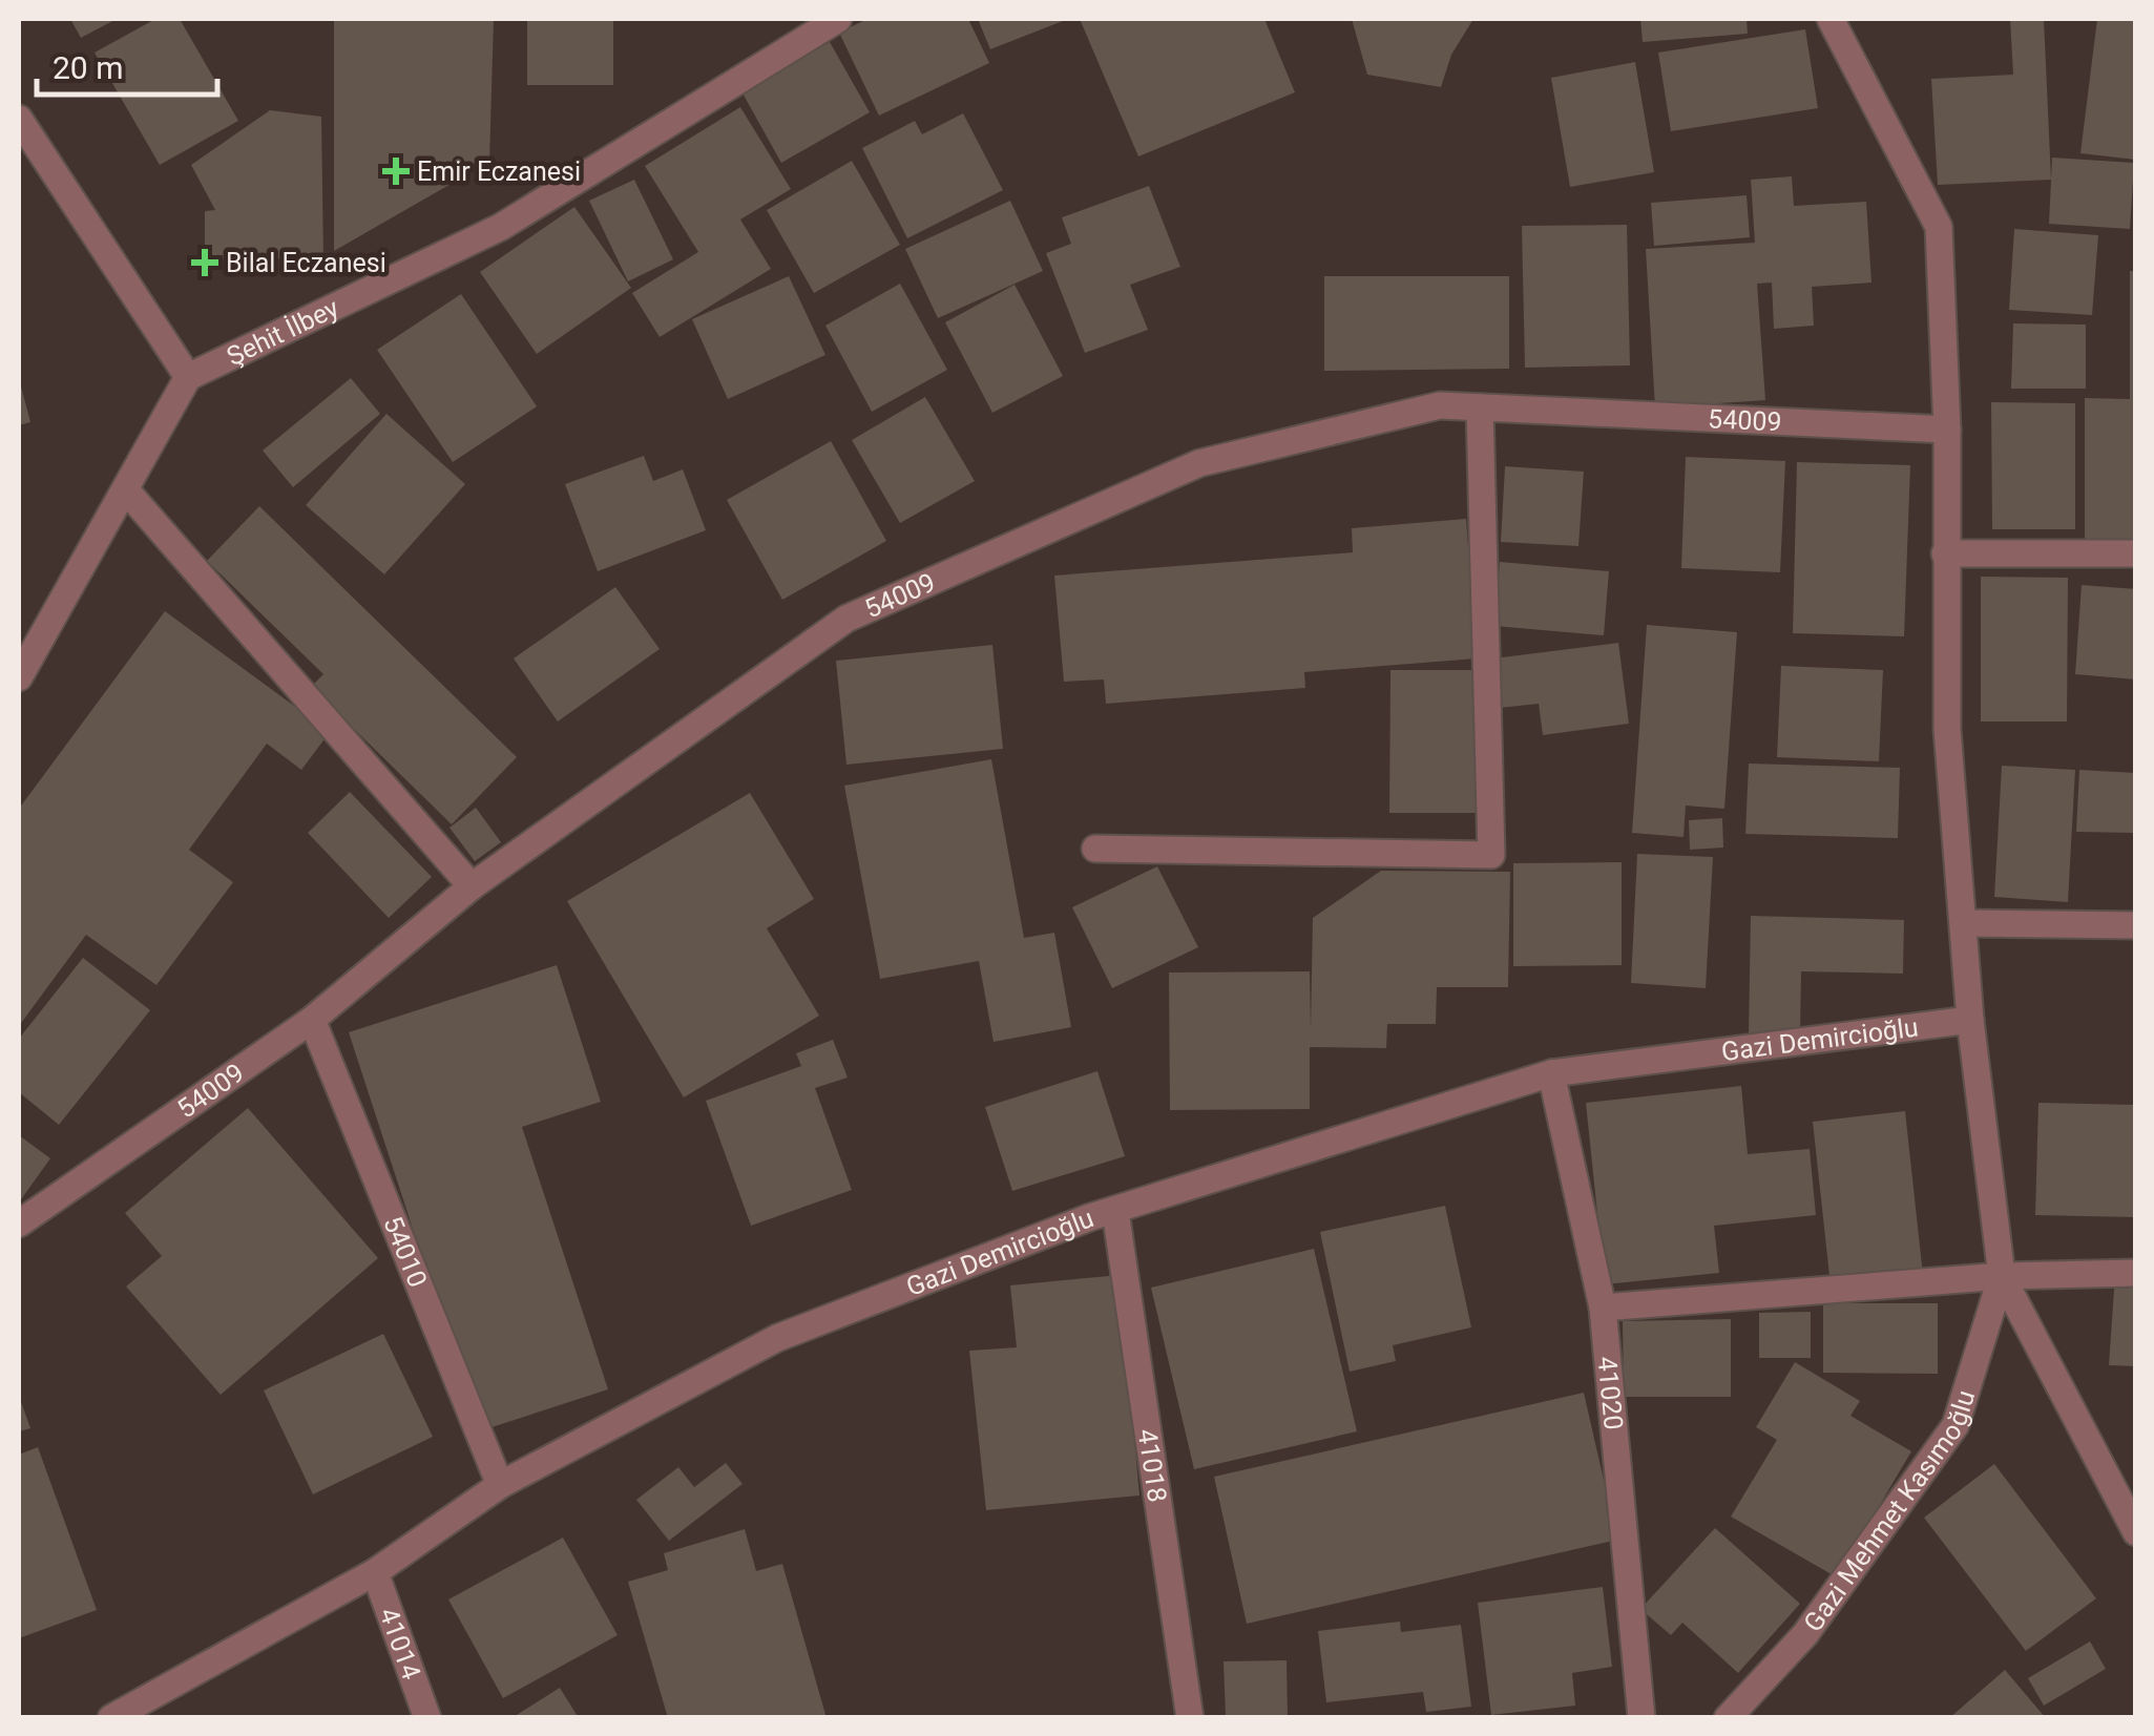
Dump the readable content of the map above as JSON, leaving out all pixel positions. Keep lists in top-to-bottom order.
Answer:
{
  "streets": {
    "street": [
      "Şehit İlbey",
      "54009",
      "Gazi Demircioğlu",
      "54010",
      "41020",
      "41018",
      "Gazi Mehmet Kasımoğlu",
      "41014"
    ]
  },
  "crossings": [
    ["54009", "54010"],
    ["Gazi Demircioğlu", "54010"],
    ["Gazi Demircioğlu", "41020"],
    ["Gazi Demircioğlu", "41018"],
    ["Gazi Demircioğlu", "41014"]
  ],
  "places": {
    "health": ["Emir Eczanesi", "Bilal Eczanesi"]
  },
  "scale_bar": "20 m"
}
